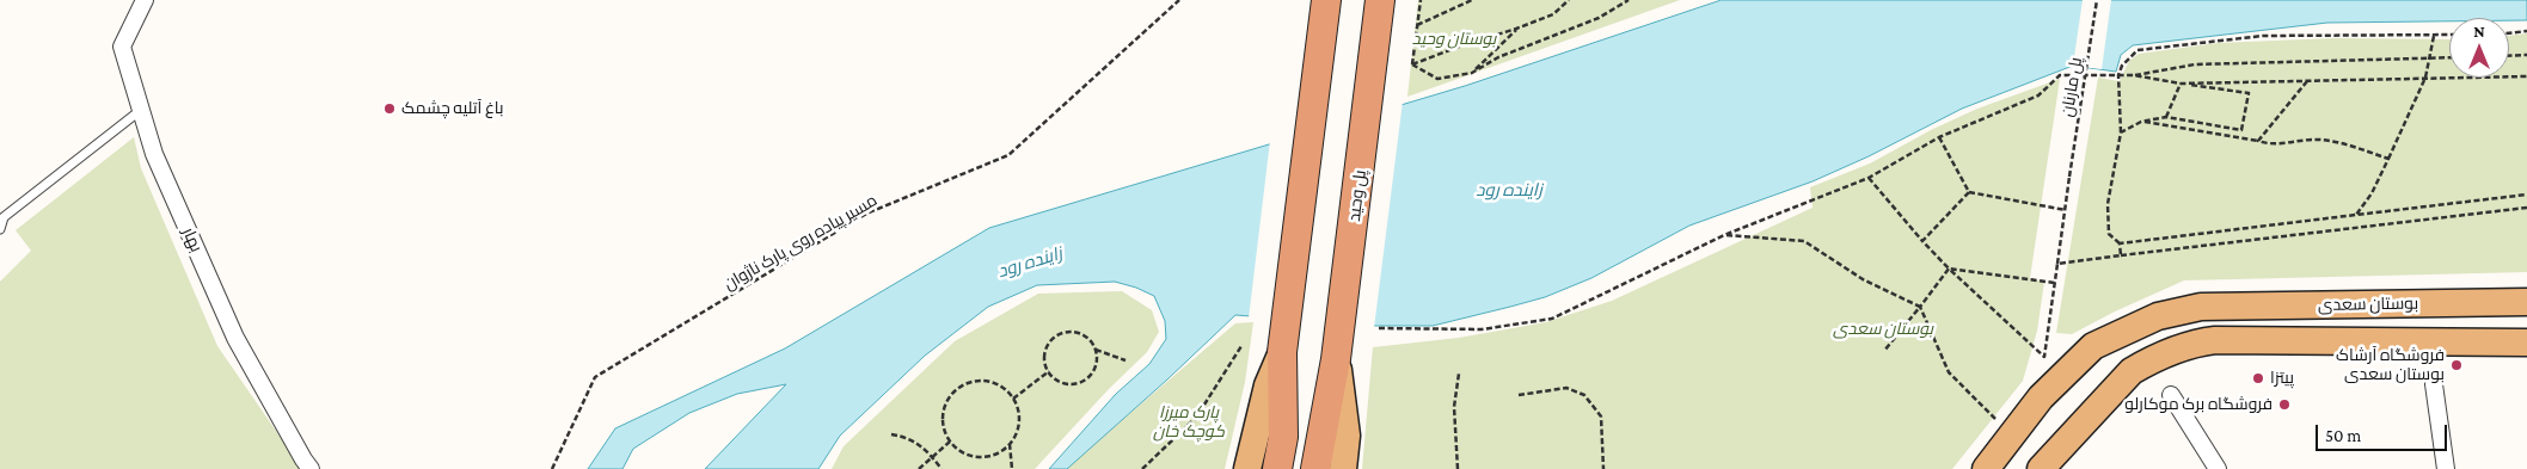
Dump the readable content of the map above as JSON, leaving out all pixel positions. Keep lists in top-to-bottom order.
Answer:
{
  "streets": {
    "highway": ["پل وحید"],
    "main road": ["بوستان سعدی"],
    "street": ["بهار"],
    "path": ["پل مارنان", "مسیر پیاده روی پارک ناژوان"]
  },
  "water": ["زاینده رود"],
  "parks": ["بوستان وحید", "بوستان سعدی", "پارک میرزا کوچک خان"],
  "places": [
    "باغ آتلیه چشمک",
    "فروشگاه آرشاک بوستان سعدی",
    "پیتزا",
    "فروشگاه برک موکارلو"
  ],
  "scale_bar": "50 m",
  "north": "top"
}
